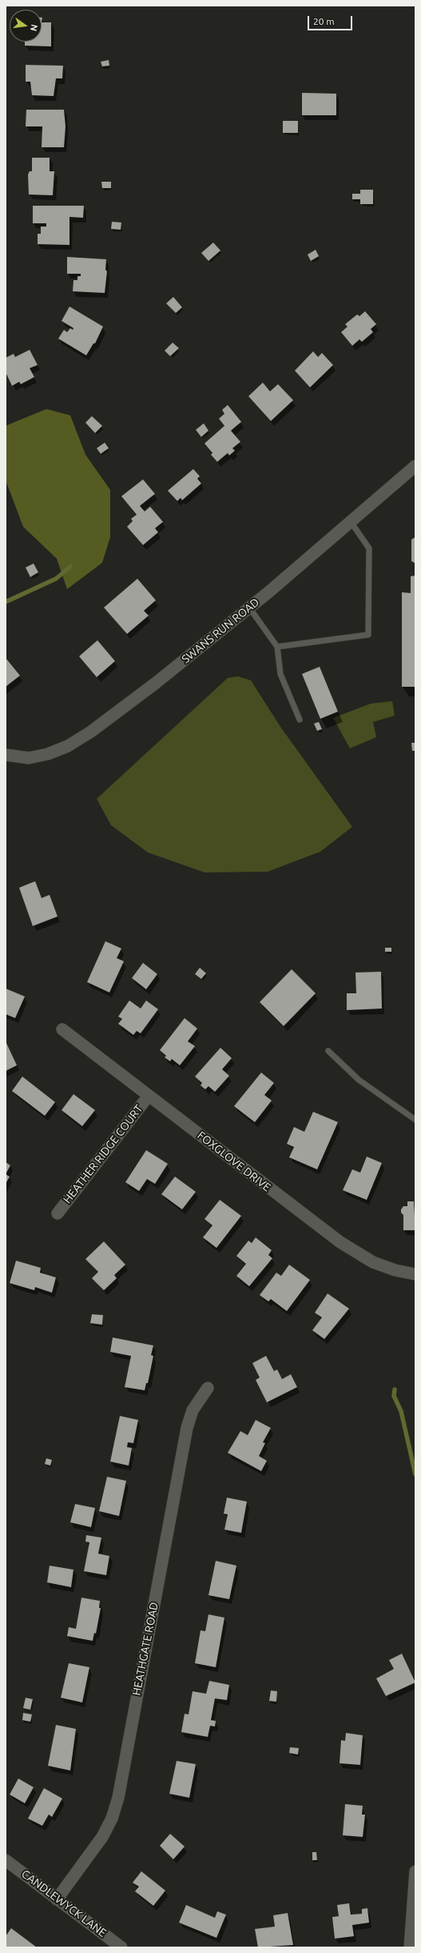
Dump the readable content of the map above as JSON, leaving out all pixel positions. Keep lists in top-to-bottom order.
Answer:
{
  "streets": {
    "street": [
      "SWANS RUN ROAD",
      "HEATHER RIDGE COURT",
      "FOXGLOVE DRIVE",
      "HEATHGATE ROAD",
      "CANDLEWYCK LANE"
    ]
  },
  "crossings": [
    ["HEATHER RIDGE COURT", "FOXGLOVE DRIVE"],
    ["HEATHGATE ROAD", "CANDLEWYCK LANE"]
  ],
  "scale_bar": "20 m",
  "north": "right"
}
